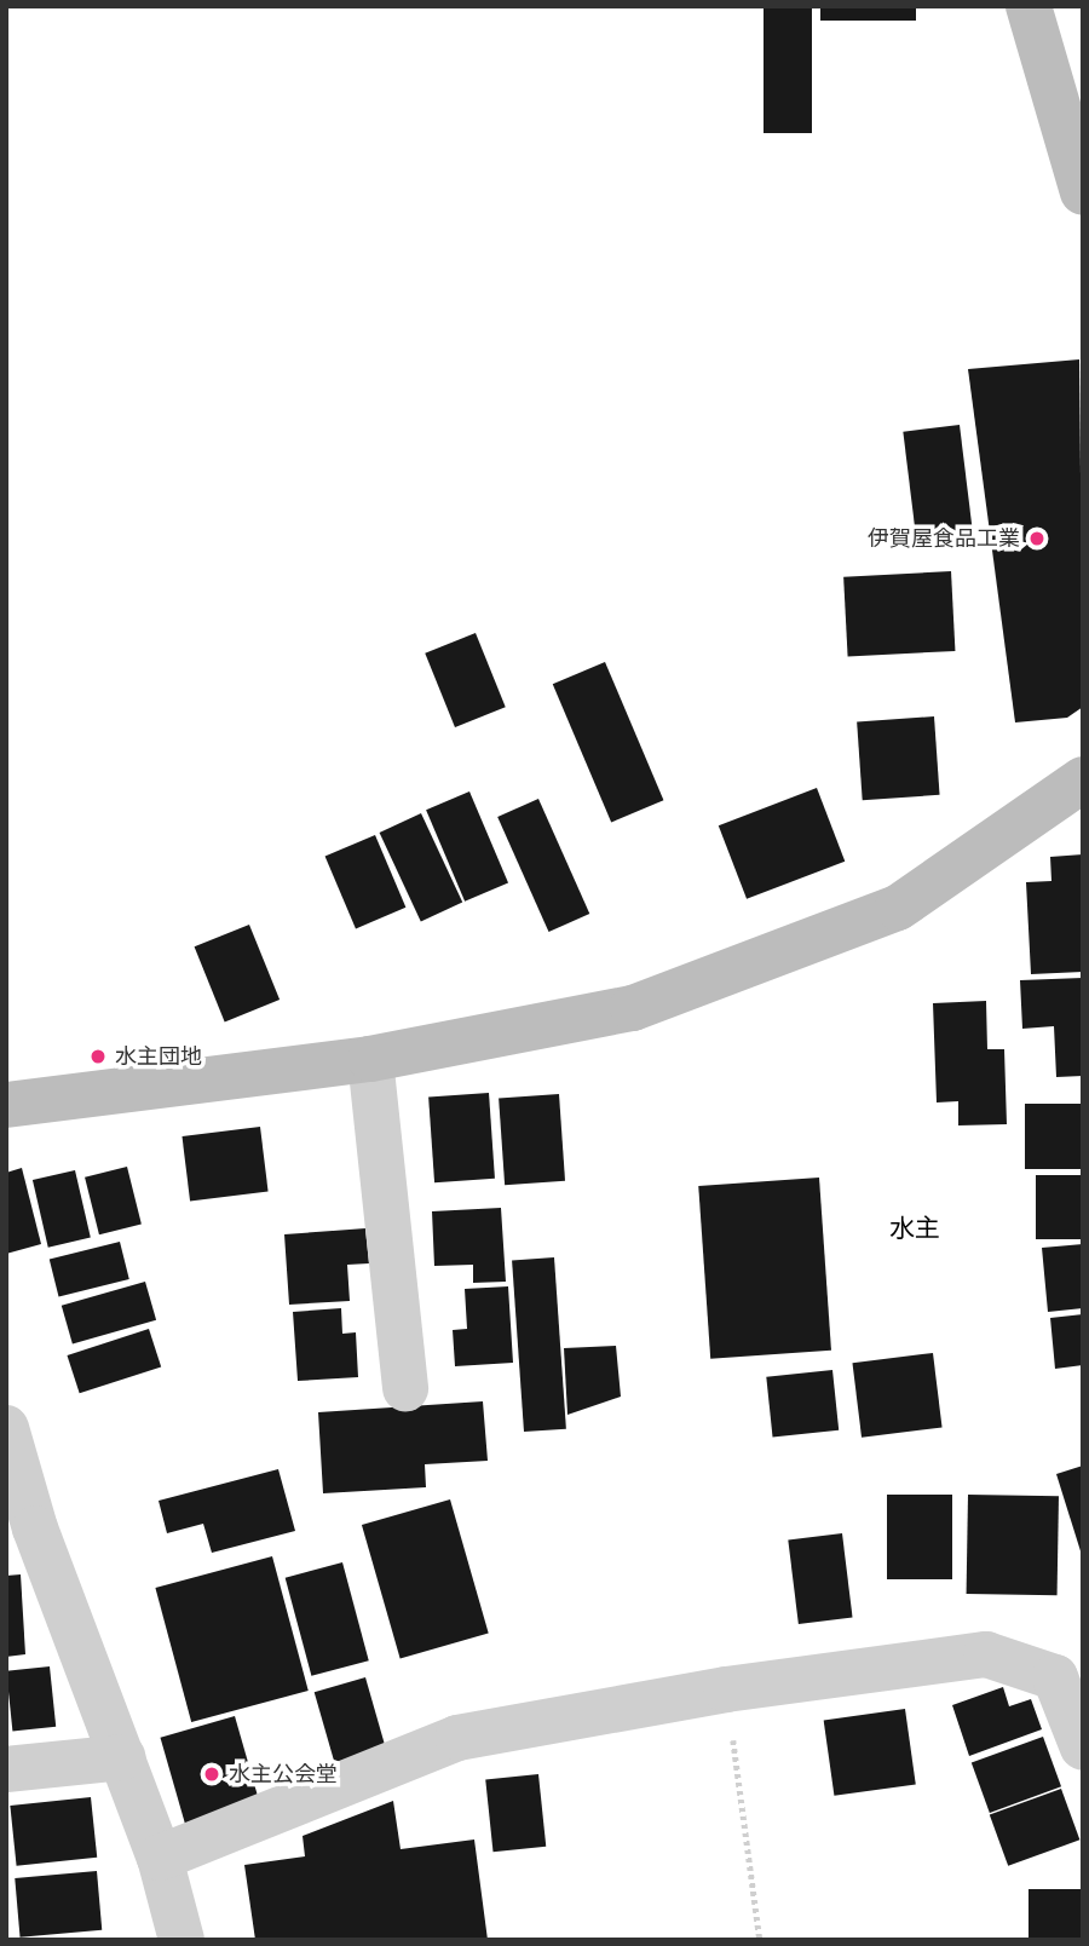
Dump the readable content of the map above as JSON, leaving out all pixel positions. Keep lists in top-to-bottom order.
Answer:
{
  "districts": ["水主"],
  "places": ["伊賀屋食品工業", "水主団地", "水主公会堂"]
}
